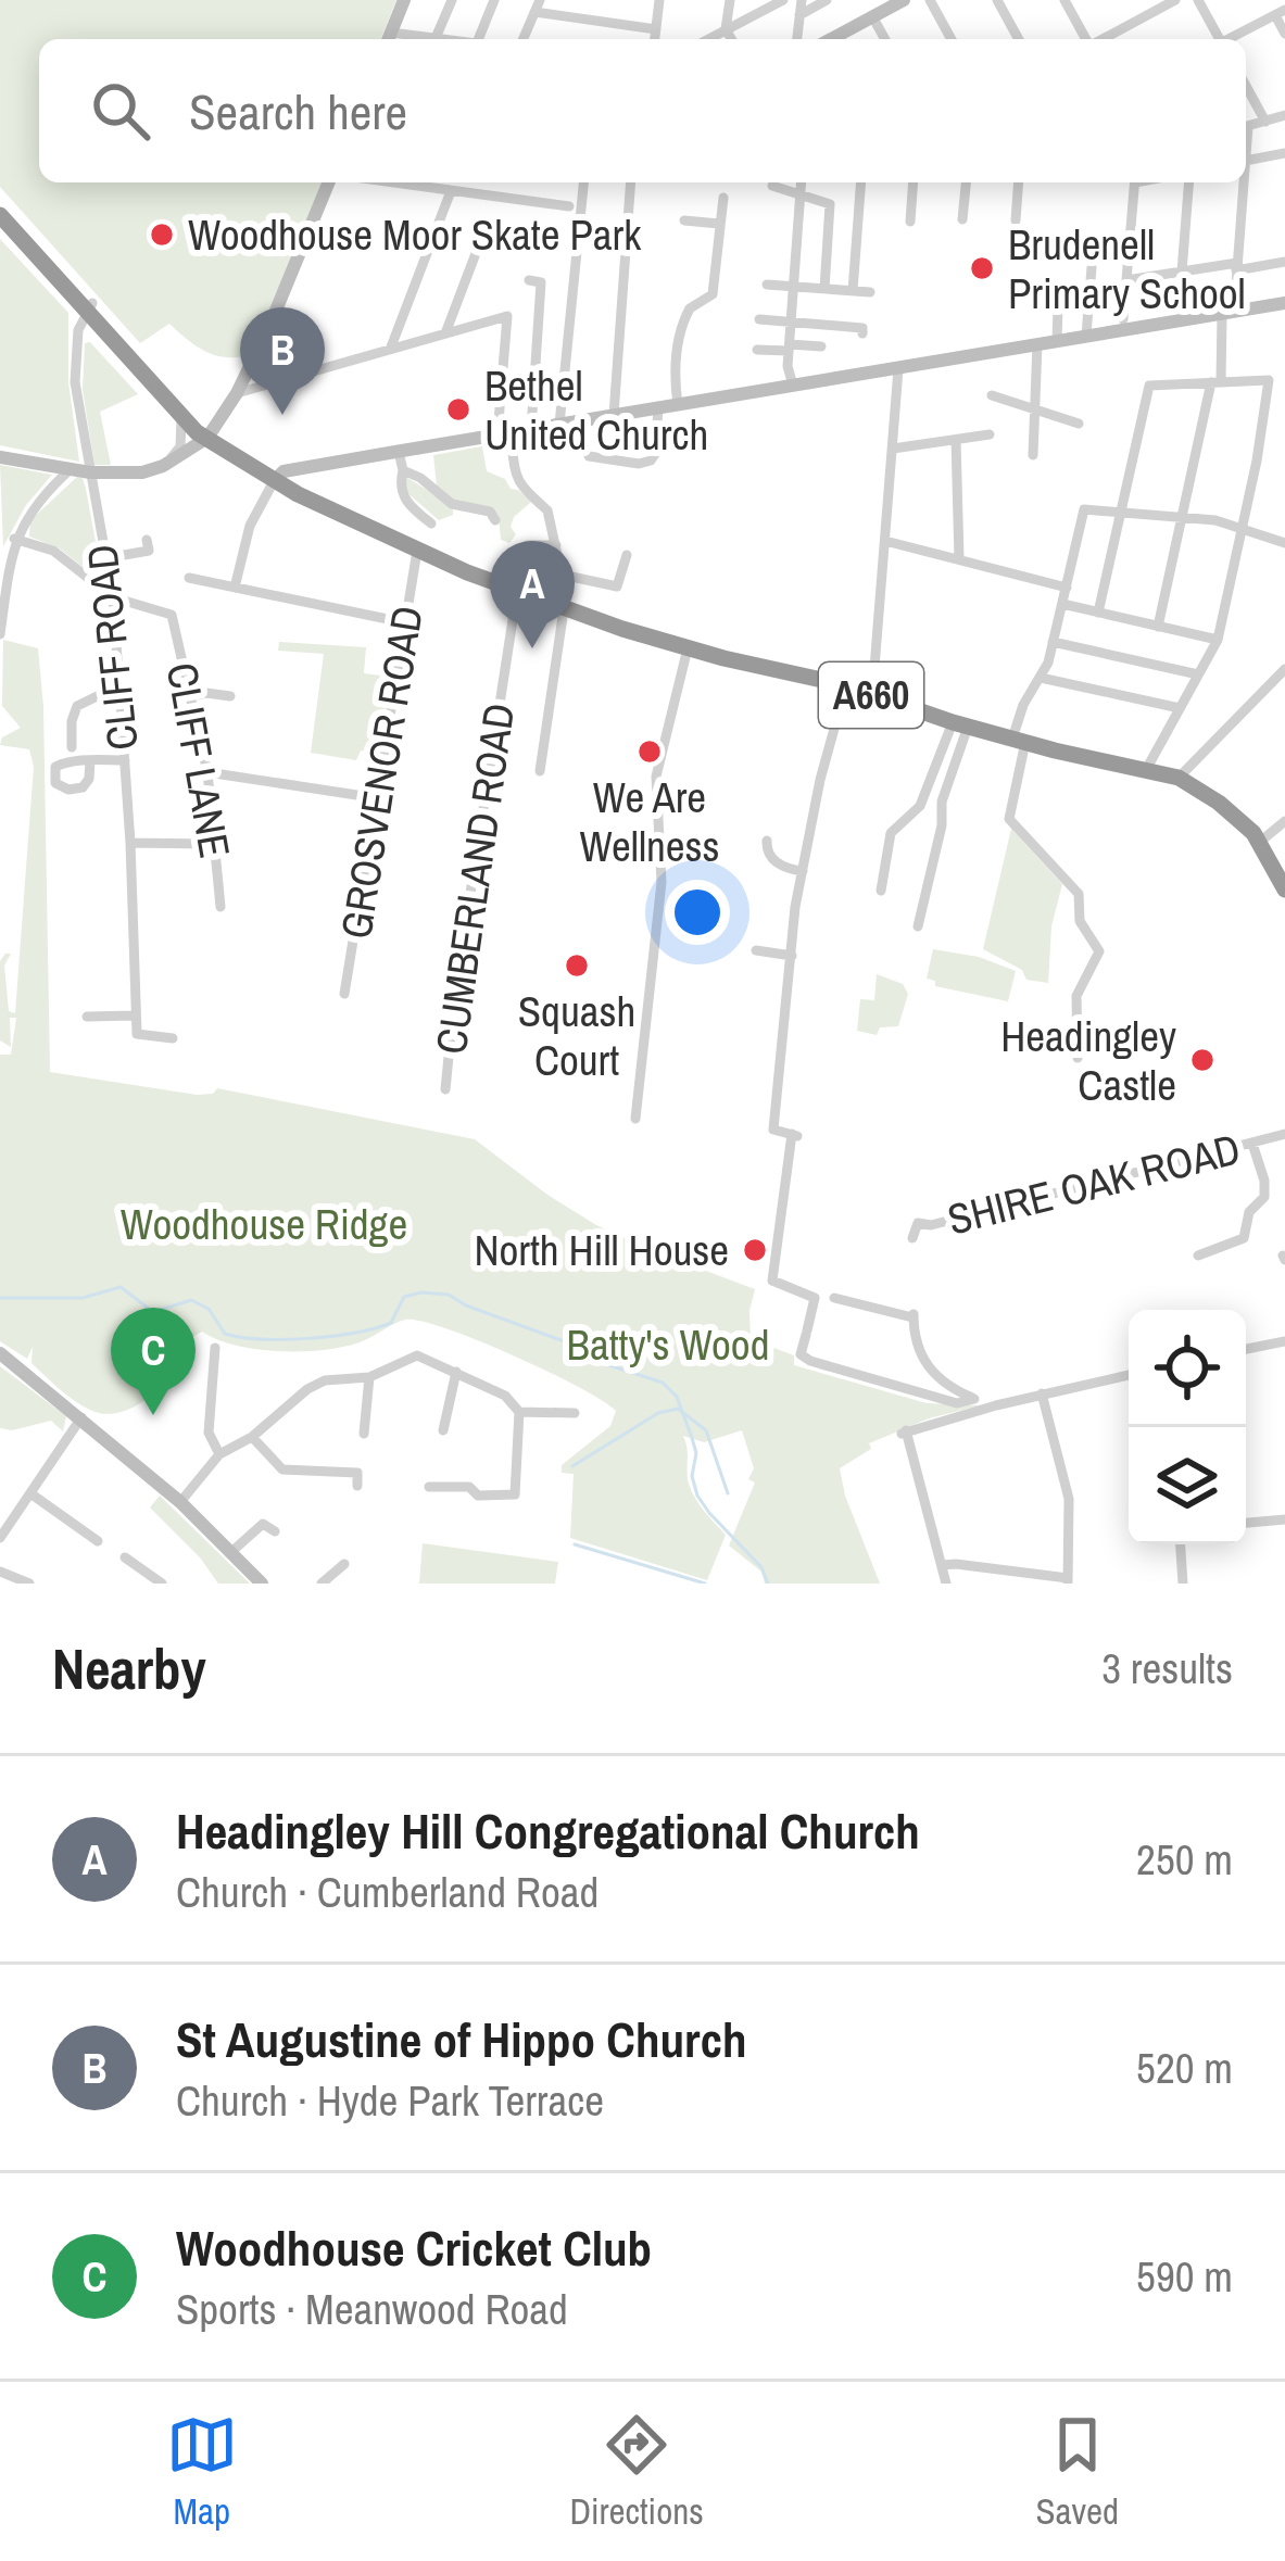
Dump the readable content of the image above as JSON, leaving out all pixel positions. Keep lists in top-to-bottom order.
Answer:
{
  "streets": {
    "highway": ["A660"],
    "street": [
      "CLIFF ROAD",
      "CLIFF LANE",
      "GROSVENOR ROAD",
      "CUMBERLAND ROAD",
      "SHIRE OAK ROAD"
    ]
  },
  "crossings": [
    ["CLIFF ROAD", "A660"],
    ["CLIFF ROAD", "CLIFF LANE"],
    ["A660", "GROSVENOR ROAD"],
    ["A660", "CUMBERLAND ROAD"]
  ],
  "parks": ["Woodhouse Ridge", "Batty's Wood"],
  "places": [
    "Woodhouse Moor Skate Park",
    "Brudenell Primary School",
    "Bethel United Church",
    "We Are Wellness",
    "Squash Court",
    "Headingley Castle",
    "North Hill House"
  ],
  "page": {
    "search": "Search here",
    "pins": ["B", "A", "C"],
    "heading": ["Nearby", "3 results"],
    "list": [
      {
        "mark": "A",
        "name": "Headingley Hill Congregational Church",
        "note": "Church · Cumberland Road",
        "value": "250 m"
      },
      {
        "mark": "B",
        "name": "St Augustine of Hippo Church",
        "note": "Church · Hyde Park Terrace",
        "value": "520 m"
      },
      {
        "mark": "C",
        "name": "Woodhouse Cricket Club",
        "note": "Sports · Meanwood Road",
        "value": "590 m"
      }
    ],
    "nav": ["Map", "Directions", "Saved"]
  }
}
